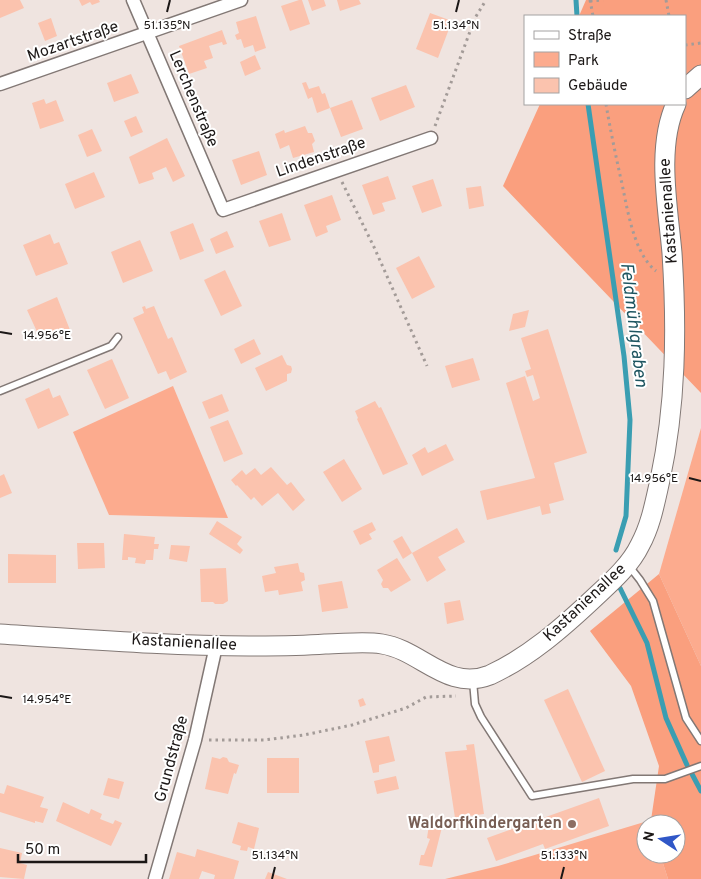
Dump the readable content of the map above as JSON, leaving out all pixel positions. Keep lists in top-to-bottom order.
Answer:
{
  "streets": {
    "street": [
      "Mozartstraße",
      "Lerchenstraße",
      "Lindenstraße",
      "Kastanienallee",
      "Grundstraße"
    ]
  },
  "crossings": [
    ["Mozartstraße", "Lerchenstraße"],
    ["Lerchenstraße", "Lindenstraße"],
    ["Kastanienallee", "Grundstraße"]
  ],
  "water": ["Feldmühlgraben"],
  "places": ["Waldorfkindergarten"],
  "legend": ["Straße", "Park", "Gebäude"],
  "scale_bar": "50 m",
  "north": "left",
  "coordinates": [
    "51.135°N",
    "51.134°N",
    "14.956°E",
    "14.954°E",
    "51.133°N"
  ]
}
